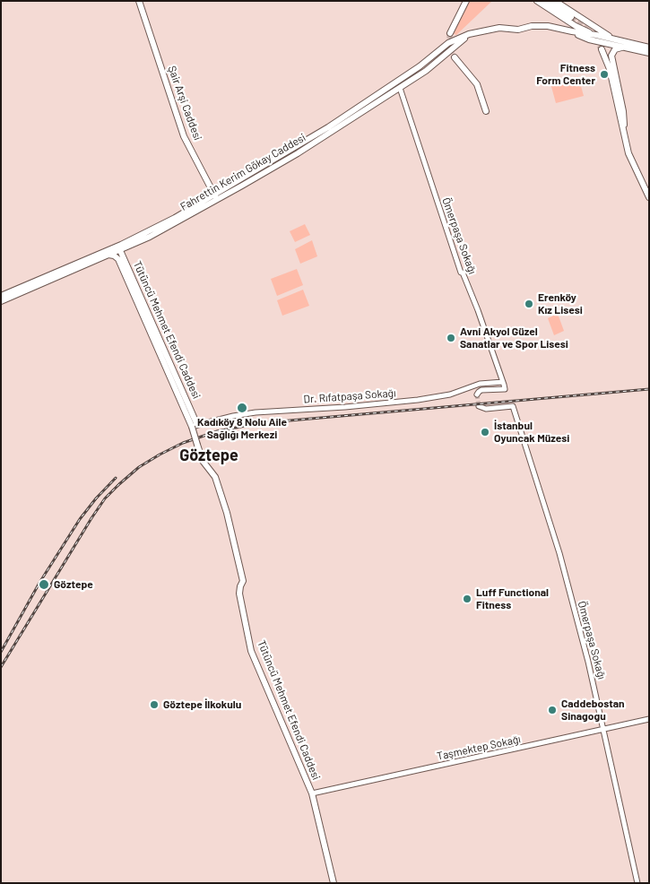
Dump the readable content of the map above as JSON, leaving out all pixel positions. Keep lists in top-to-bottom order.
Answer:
{
  "streets": {
    "main road": ["Şair Arşi Caddesi", "Fahrettin Kerim Gökay Caddesi", "Tütüncü Mehmet Efendi Caddesi"],
    "street": ["Ömerpaşa Sokağı", "Dr. Rıfatpaşa Sokağı", "Taşmektep Sokağı"]
  },
  "crossings": [
    ["Şair Arşi Caddesi", "Fahrettin Kerim Gökay Caddesi"],
    ["Fahrettin Kerim Gökay Caddesi", "Ömerpaşa Sokağı"],
    ["Fahrettin Kerim Gökay Caddesi", "Tütüncü Mehmet Efendi Caddesi"],
    ["Ömerpaşa Sokağı", "Dr. Rıfatpaşa Sokağı"],
    ["Ömerpaşa Sokağı", "Taşmektep Sokağı"],
    ["Tütüncü Mehmet Efendi Caddesi", "Dr. Rıfatpaşa Sokağı"],
    ["Tütüncü Mehmet Efendi Caddesi", "Taşmektep Sokağı"]
  ],
  "districts": ["Göztepe"],
  "places": [
    "Fitness Form Center",
    "Erenköy Kız Lisesi",
    "Avni Akyol Güzel Sanatlar ve Spor Lisesi",
    "Kadıköy 8 Nolu Aile Sağlığı Merkezi",
    "İstanbul Oyuncak Müzesi",
    "Göztepe",
    "Luff Functional Fitness",
    "Göztepe İlkokulu",
    "Caddebostan Sinagogu"
  ]
}
